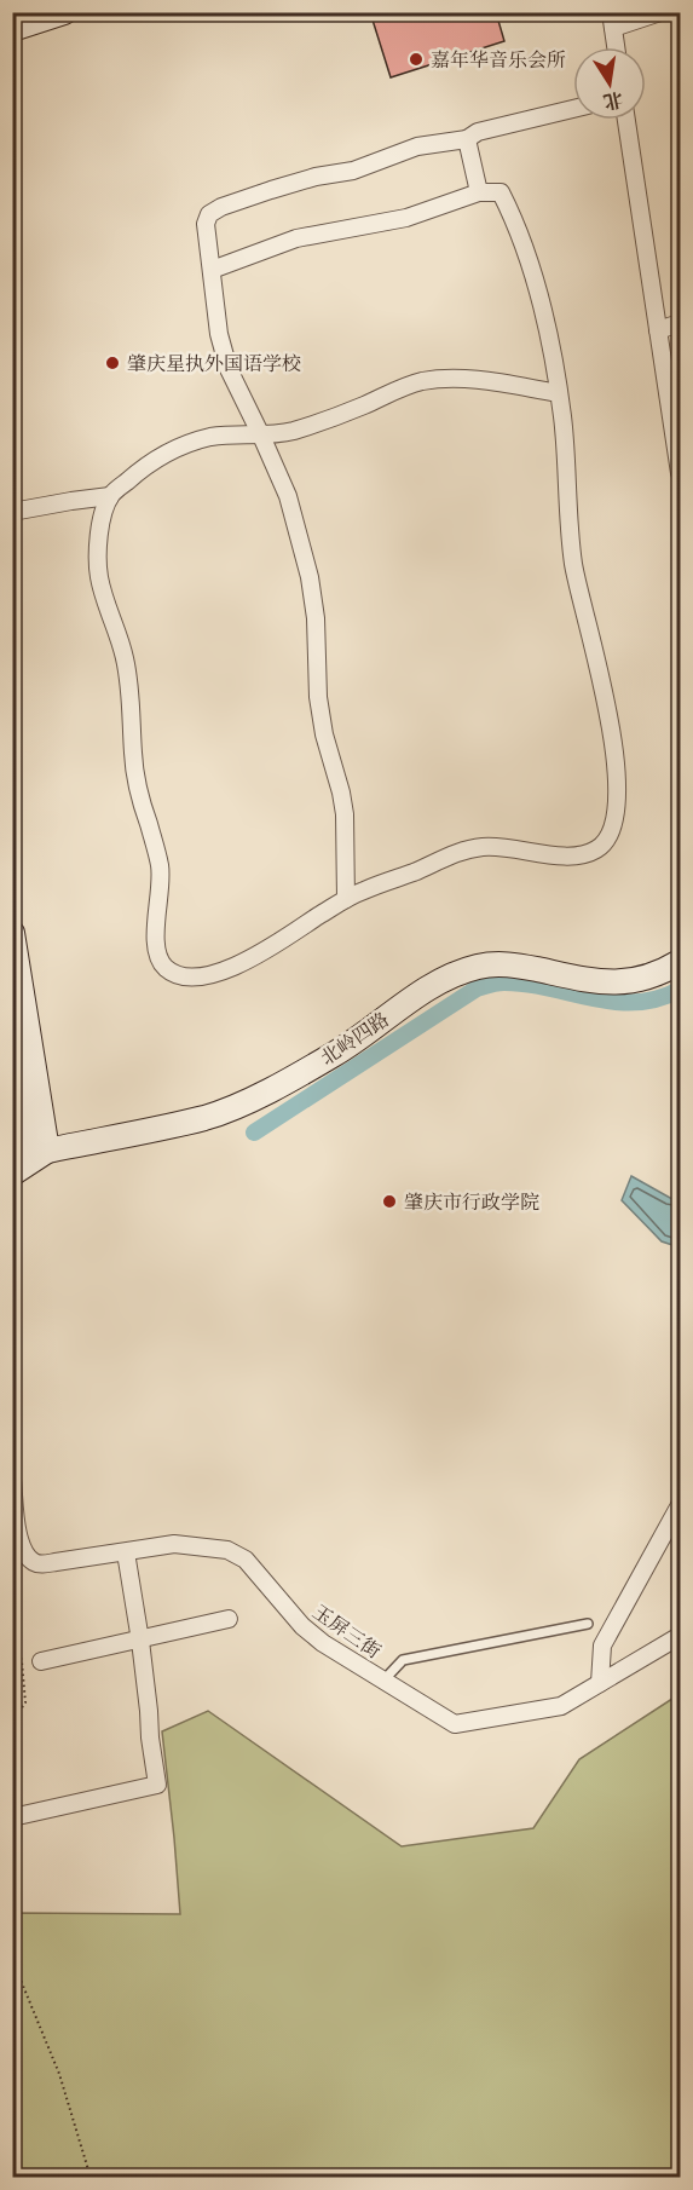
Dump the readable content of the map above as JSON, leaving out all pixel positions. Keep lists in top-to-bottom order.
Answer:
{
  "streets": {
    "street": ["北岭四路", "玉屏三街"]
  },
  "places": ["嘉年华音乐会所", "肇庆星执外国语学校", "肇庆市行政学院"],
  "north": "bottom"
}
